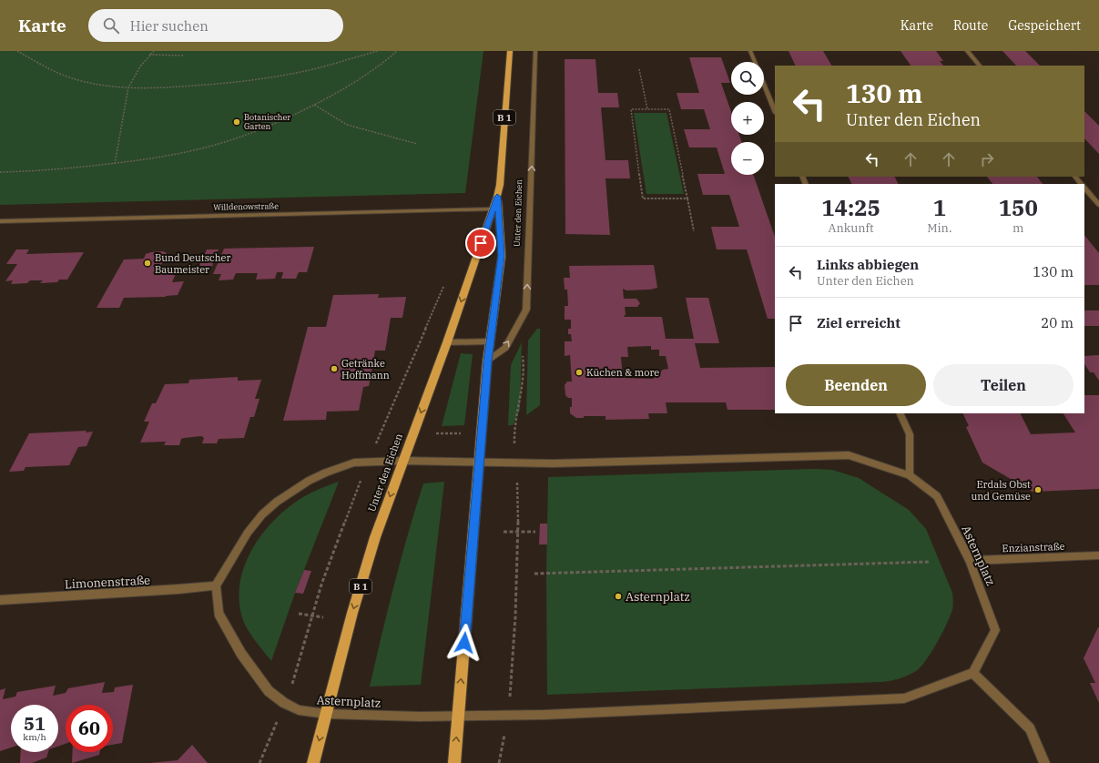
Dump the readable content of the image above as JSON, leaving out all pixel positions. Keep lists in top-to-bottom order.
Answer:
{
  "streets": {
    "main road": ["B 1", "Unter den Eichen"],
    "street": [
      "Willdenowstraße",
      "Enzianstraße",
      "Asternplatz",
      "Limonenstraße"
    ]
  },
  "crossings": [
    ["Willdenowstraße", "Unter den Eichen"],
    ["Unter den Eichen", "Asternplatz"],
    ["Enzianstraße", "Asternplatz"],
    ["Asternplatz", "Limonenstraße"]
  ],
  "places": [
    "Botanischer Garten",
    "Bund Deutscher Baumeister",
    "Getränke Hoffmann",
    "Küchen & more",
    "Erdals Obst und Gemüse",
    "Asternplatz"
  ],
  "page": {
    "header": "Karte",
    "search": "Hier suchen",
    "nav": ["Karte", "Route", "Gespeichert"],
    "map_buttons": ["+", "−"],
    "turn": ["130 m", "Unter den Eichen"],
    "eta": [
      "14:25",
      "Ankunft",
      "1",
      "Min.",
      "150",
      "m"
    ],
    "list": [
      {
        "name": "Links abbiegen",
        "note": "Unter den Eichen",
        "value": "130 m"
      },
      {
        "name": "Ziel erreicht",
        "value": "20 m"
      }
    ],
    "buttons": ["Beenden", "Teilen"],
    "speed": "51 km/h",
    "limit": "60"
  }
}
